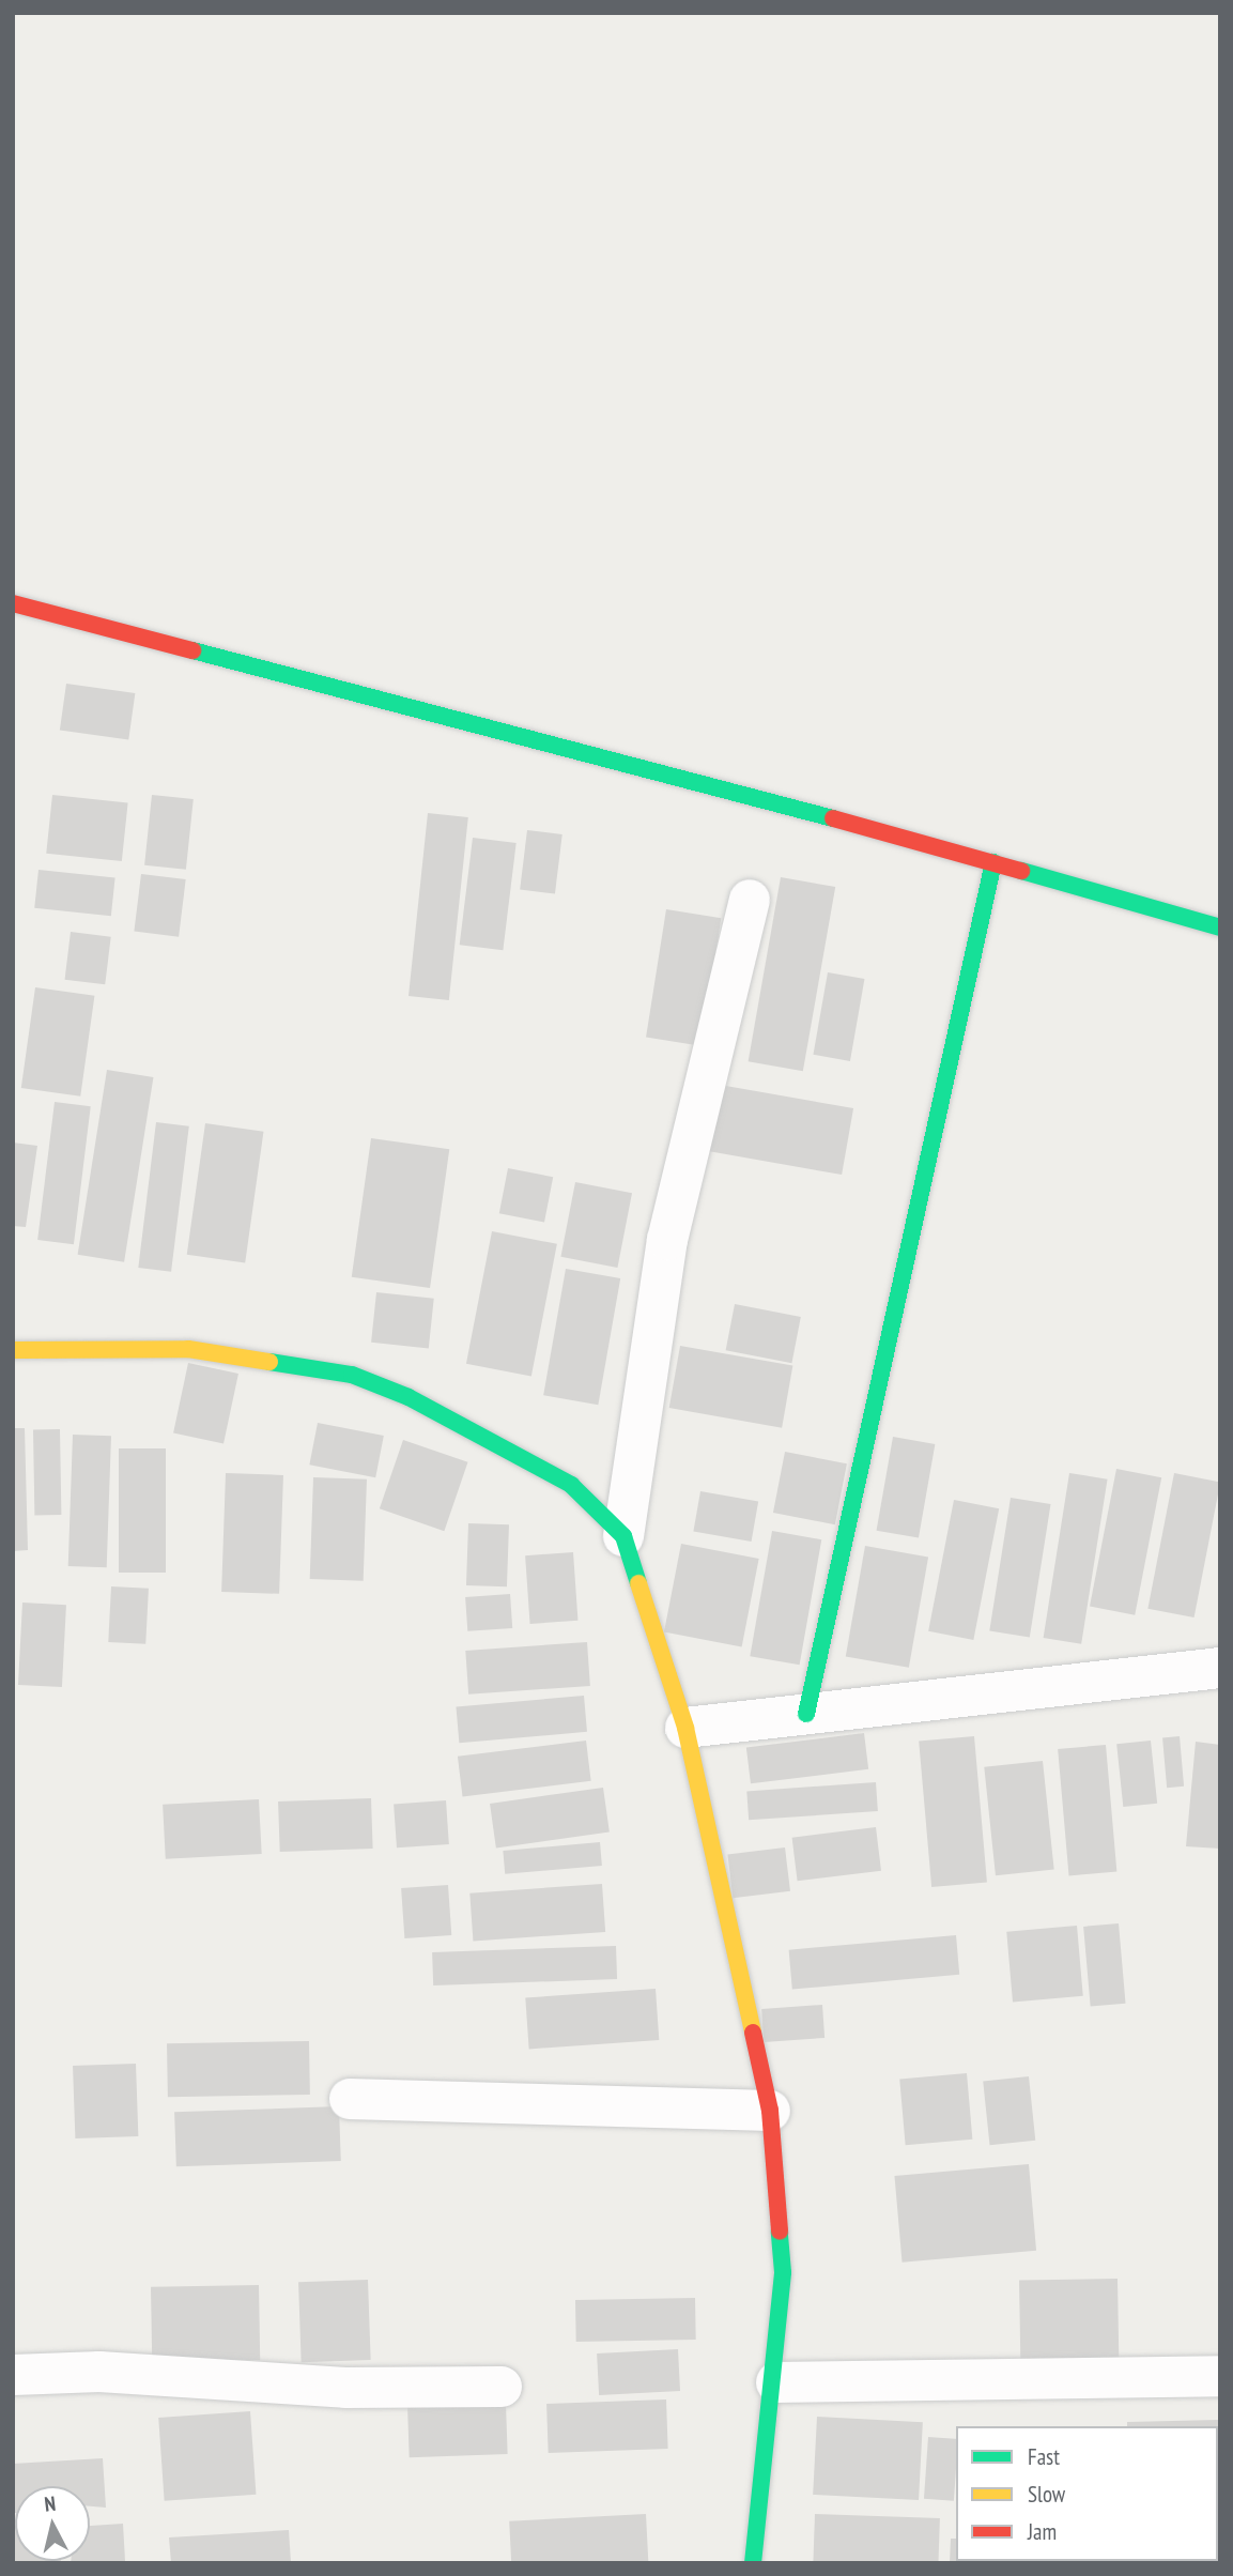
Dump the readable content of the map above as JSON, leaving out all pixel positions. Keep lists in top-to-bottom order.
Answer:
{
  "legend": ["Fast", "Slow", "Jam"],
  "north": "top"
}
